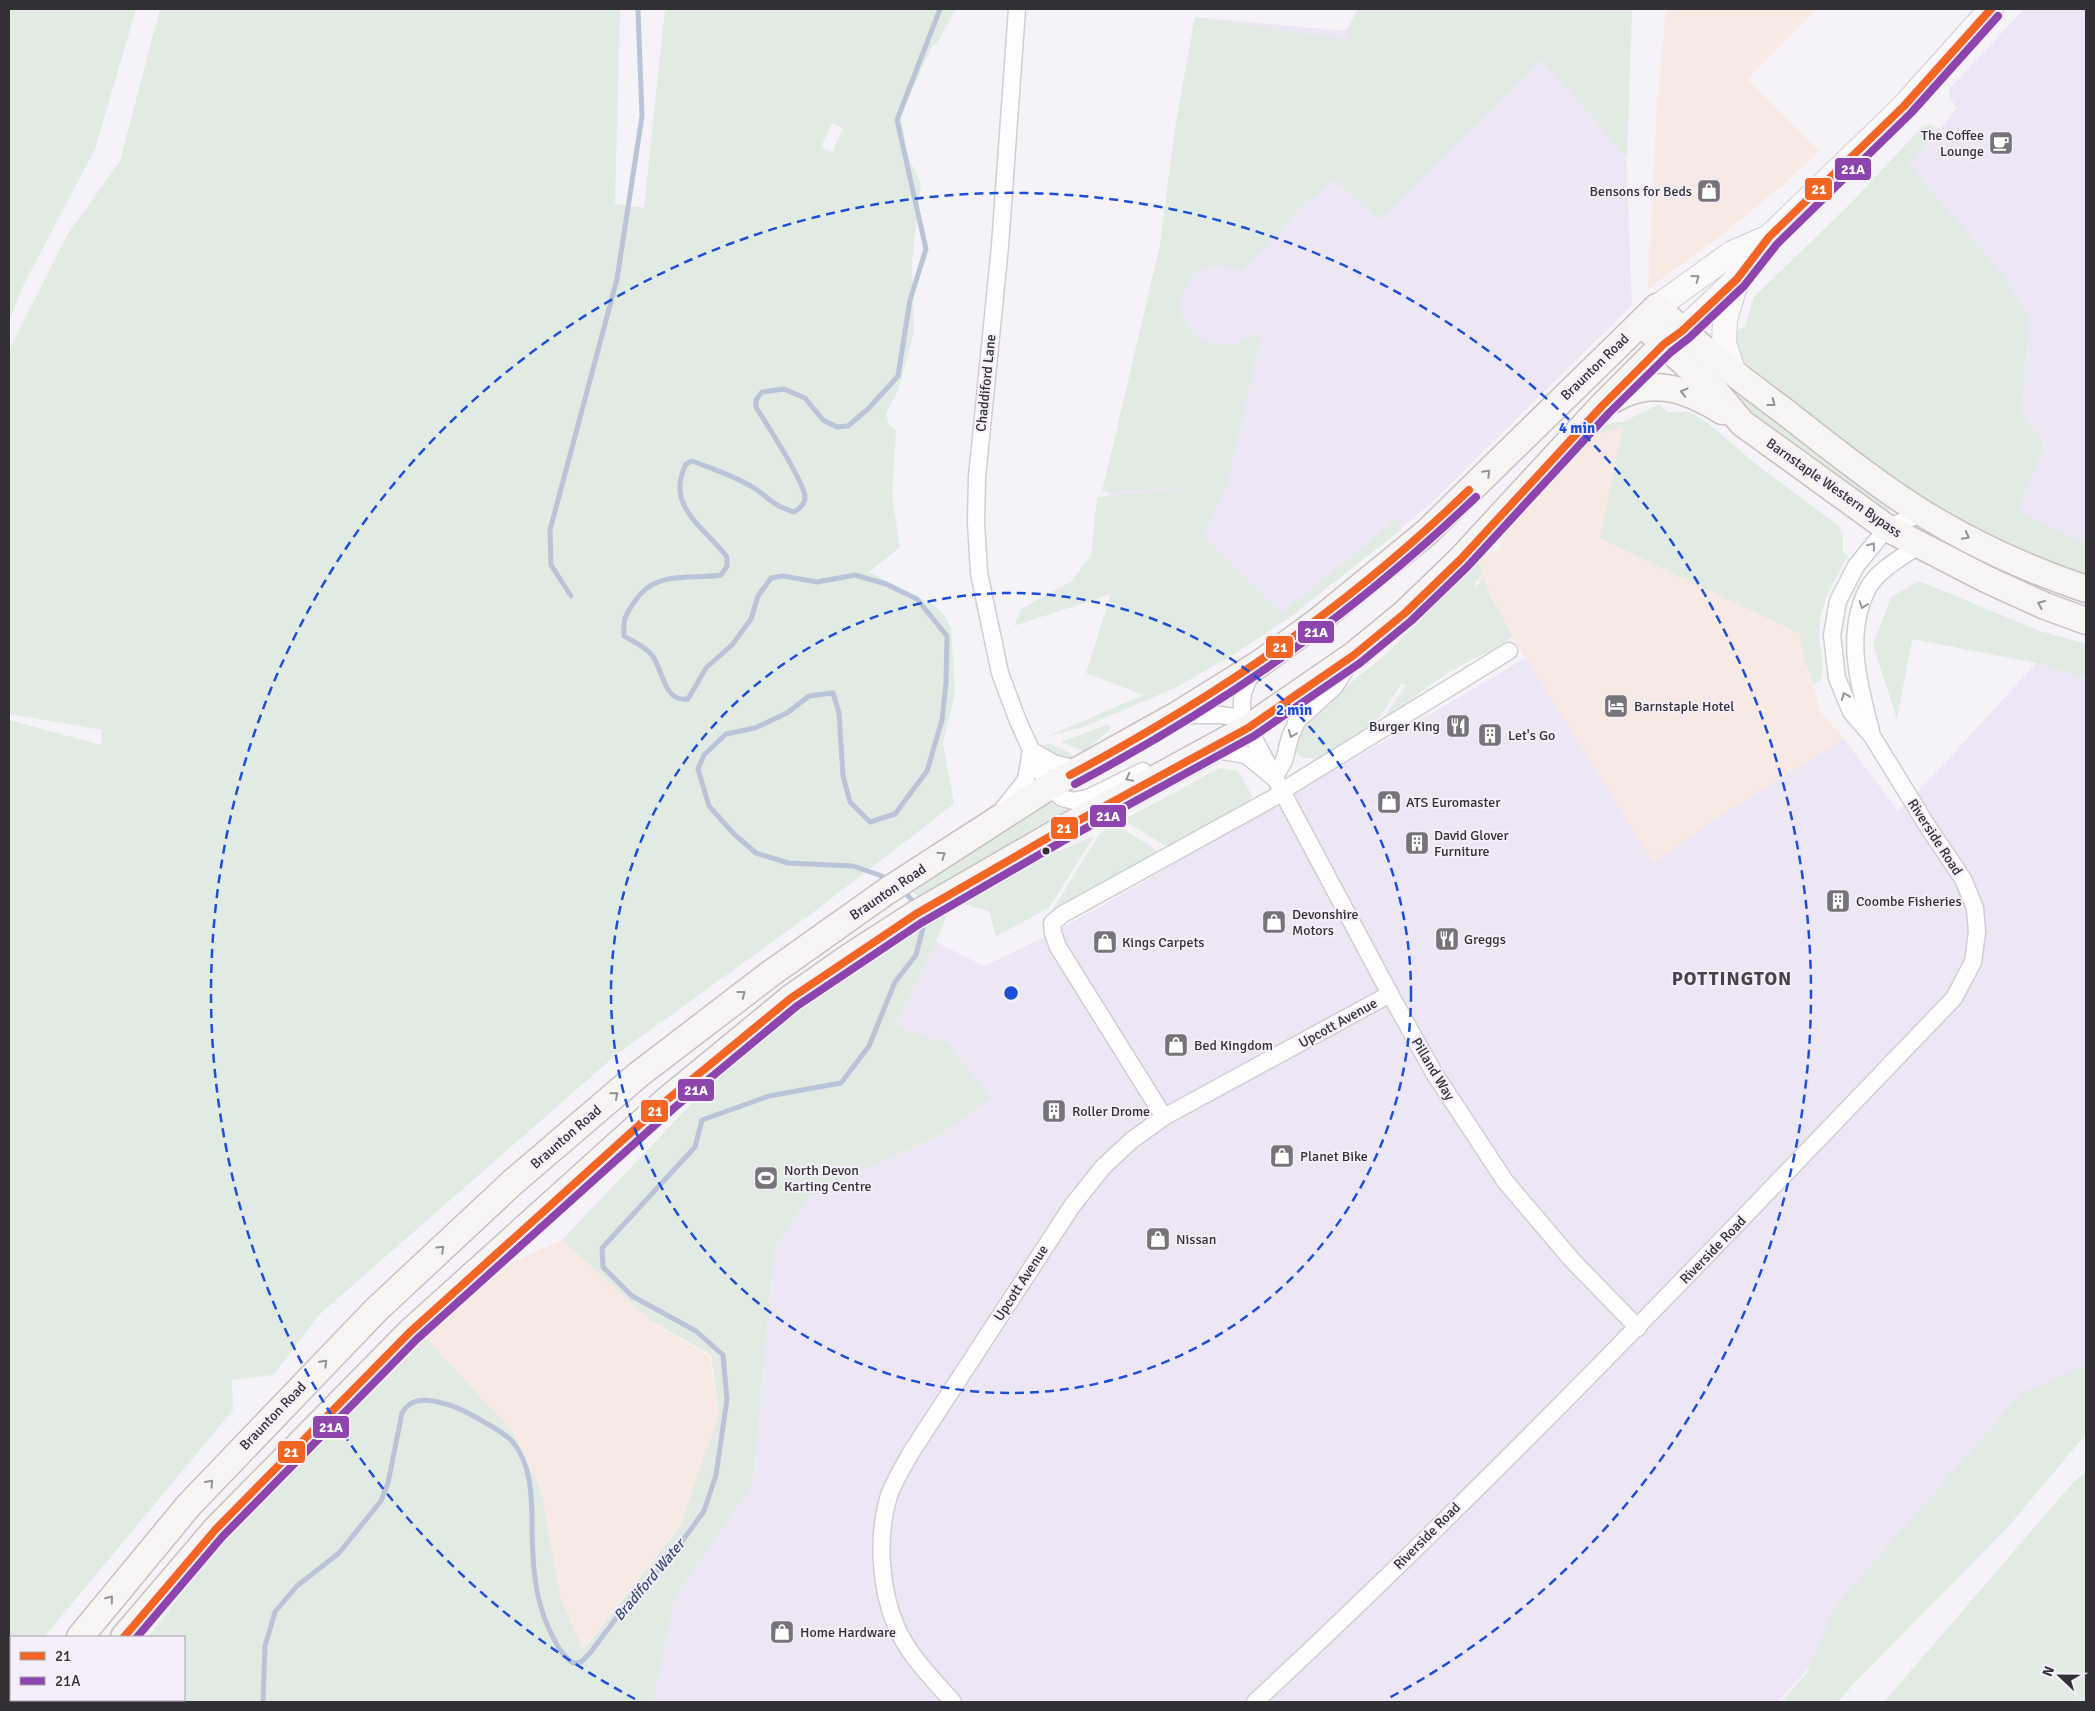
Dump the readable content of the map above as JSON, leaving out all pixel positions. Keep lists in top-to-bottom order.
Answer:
{
  "streets": {
    "main road": ["Braunton Road", "Barnstaple Western Bypass"],
    "street": [
      "Chaddiford Lane",
      "Riverside Road",
      "Upcott Avenue",
      "Pilland Way"
    ]
  },
  "crossings": [
    ["Braunton Road", "Chaddiford Lane"],
    ["Braunton Road", "Barnstaple Western Bypass"],
    ["Braunton Road", "Pilland Way"],
    ["Barnstaple Western Bypass", "Riverside Road"],
    ["Riverside Road", "Pilland Way"],
    ["Upcott Avenue", "Pilland Way"]
  ],
  "districts": ["POTTINGTON"],
  "water": ["Bradiford Water"],
  "places": {
    "cafe": ["The Coffee Lounge"],
    "shop": [
      "Bensons for Beds",
      "ATS Euromaster",
      "Devonshire Motors",
      "Kings Carpets",
      "Bed Kingdom",
      "Planet Bike",
      "Nissan",
      "Home Hardware"
    ],
    "hotel": ["Barnstaple Hotel"],
    "restaurant": ["Burger King", "Greggs"],
    "building": [
      "Let's Go",
      "David Glover Furniture",
      "Coombe Fisheries",
      "Roller Drome"
    ],
    "sports": ["North Devon Karting Centre"]
  },
  "lines": ["transit line 21", "transit line 21A"],
  "legend": ["21", "21A"],
  "north": "left",
  "rings": ["4 min", "2 min"]
}
